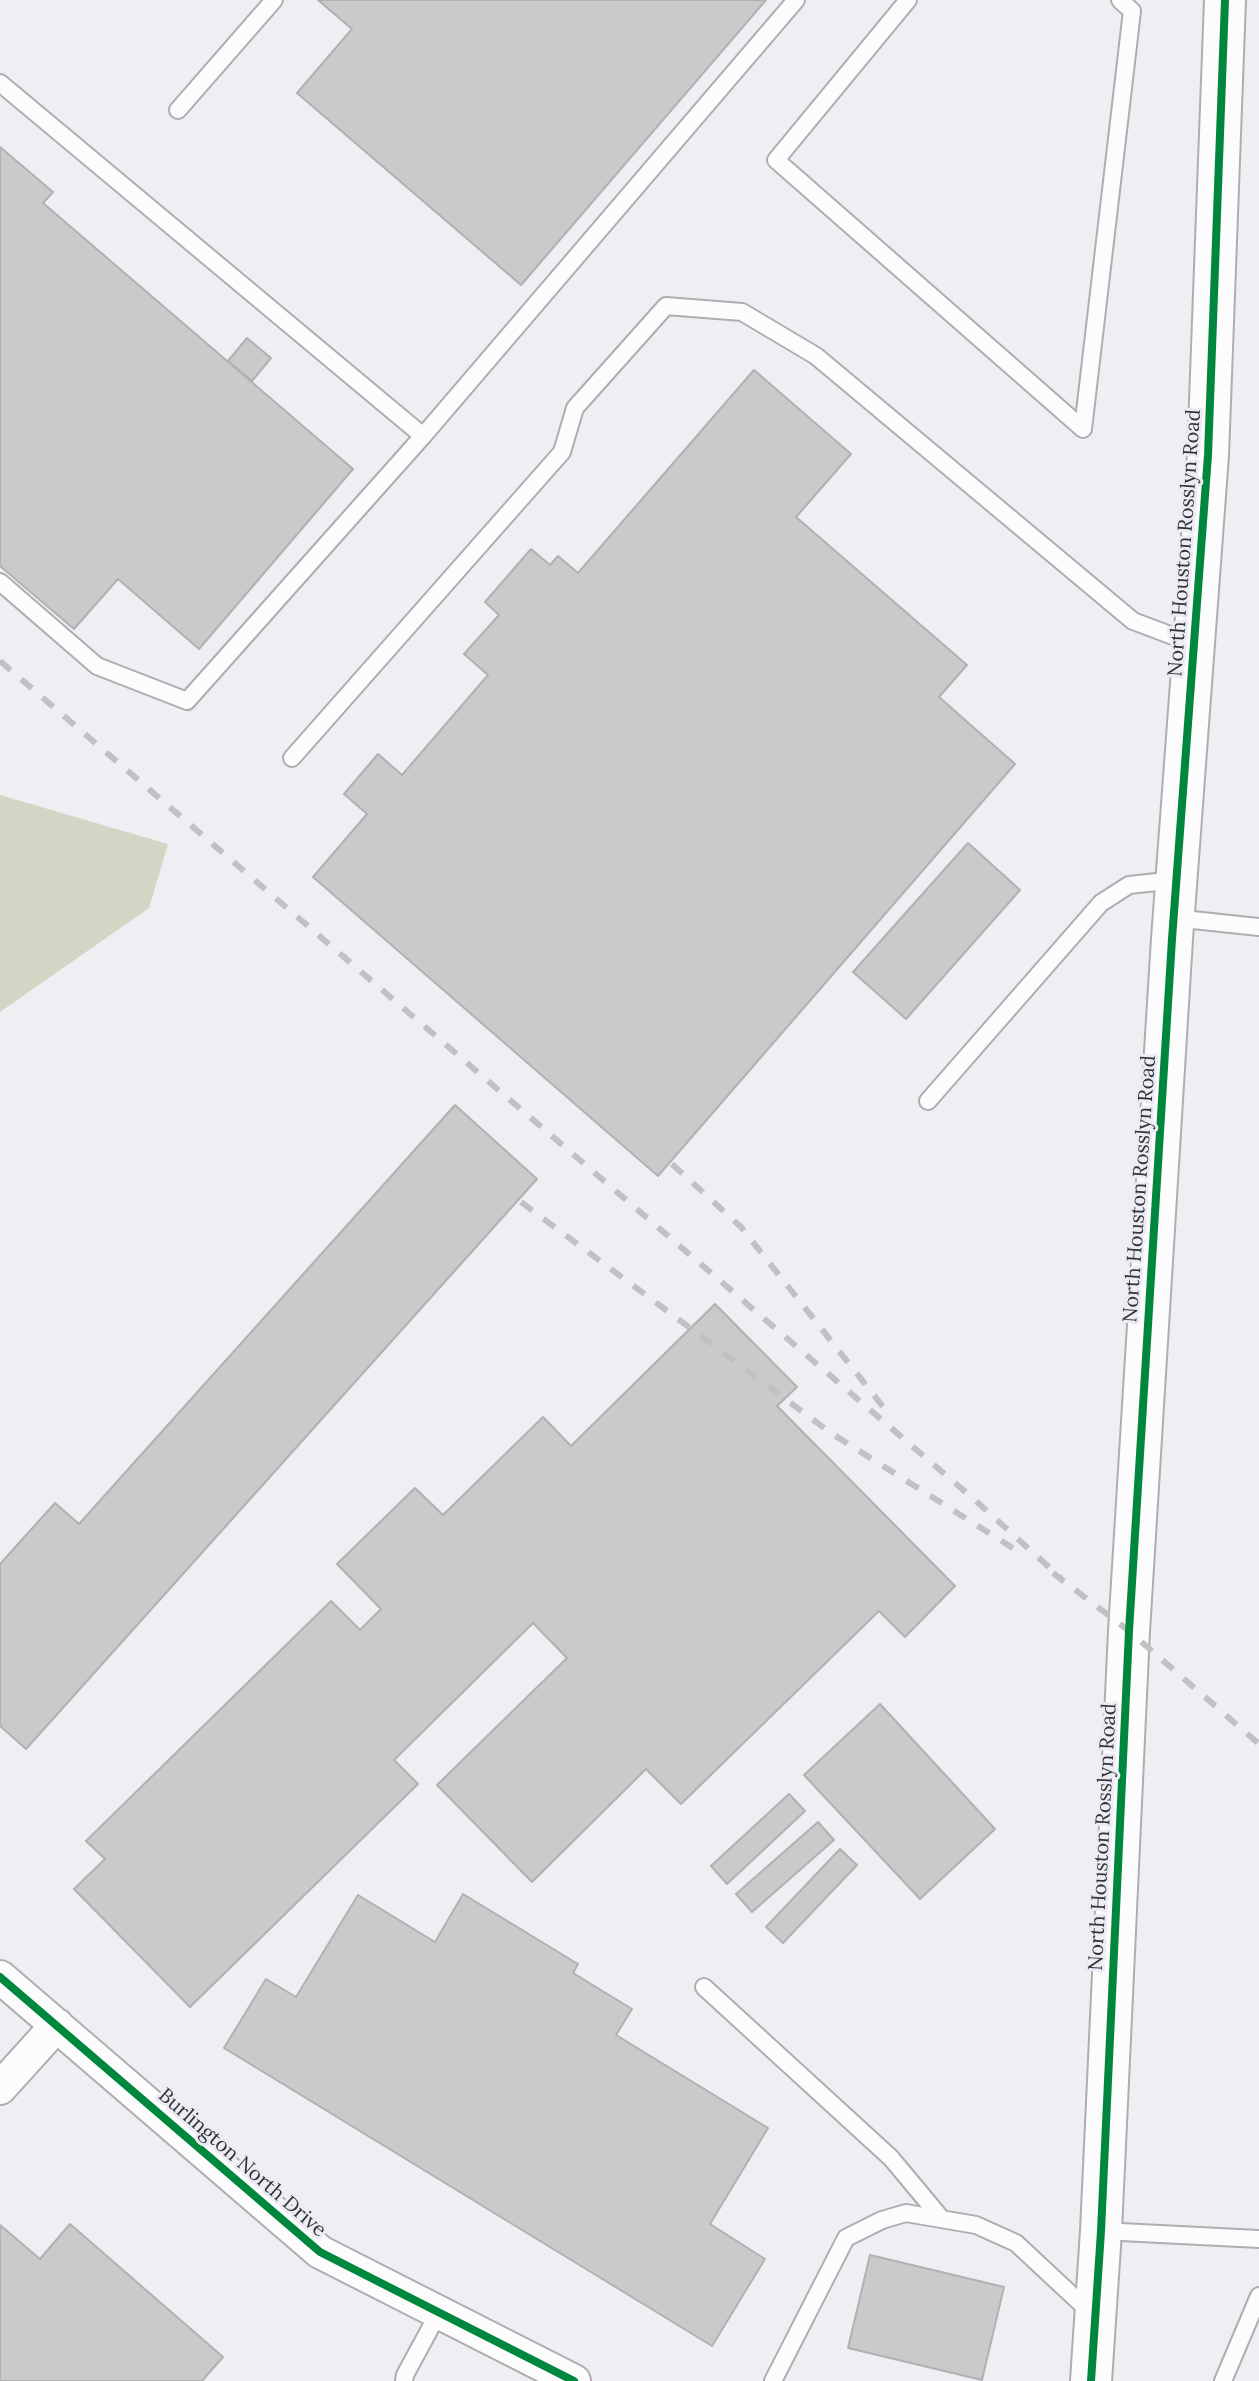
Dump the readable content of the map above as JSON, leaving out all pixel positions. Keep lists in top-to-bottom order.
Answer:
{
  "streets": {
    "street": ["North Houston Rosslyn Road", "Burlington North Drive"]
  }
}
